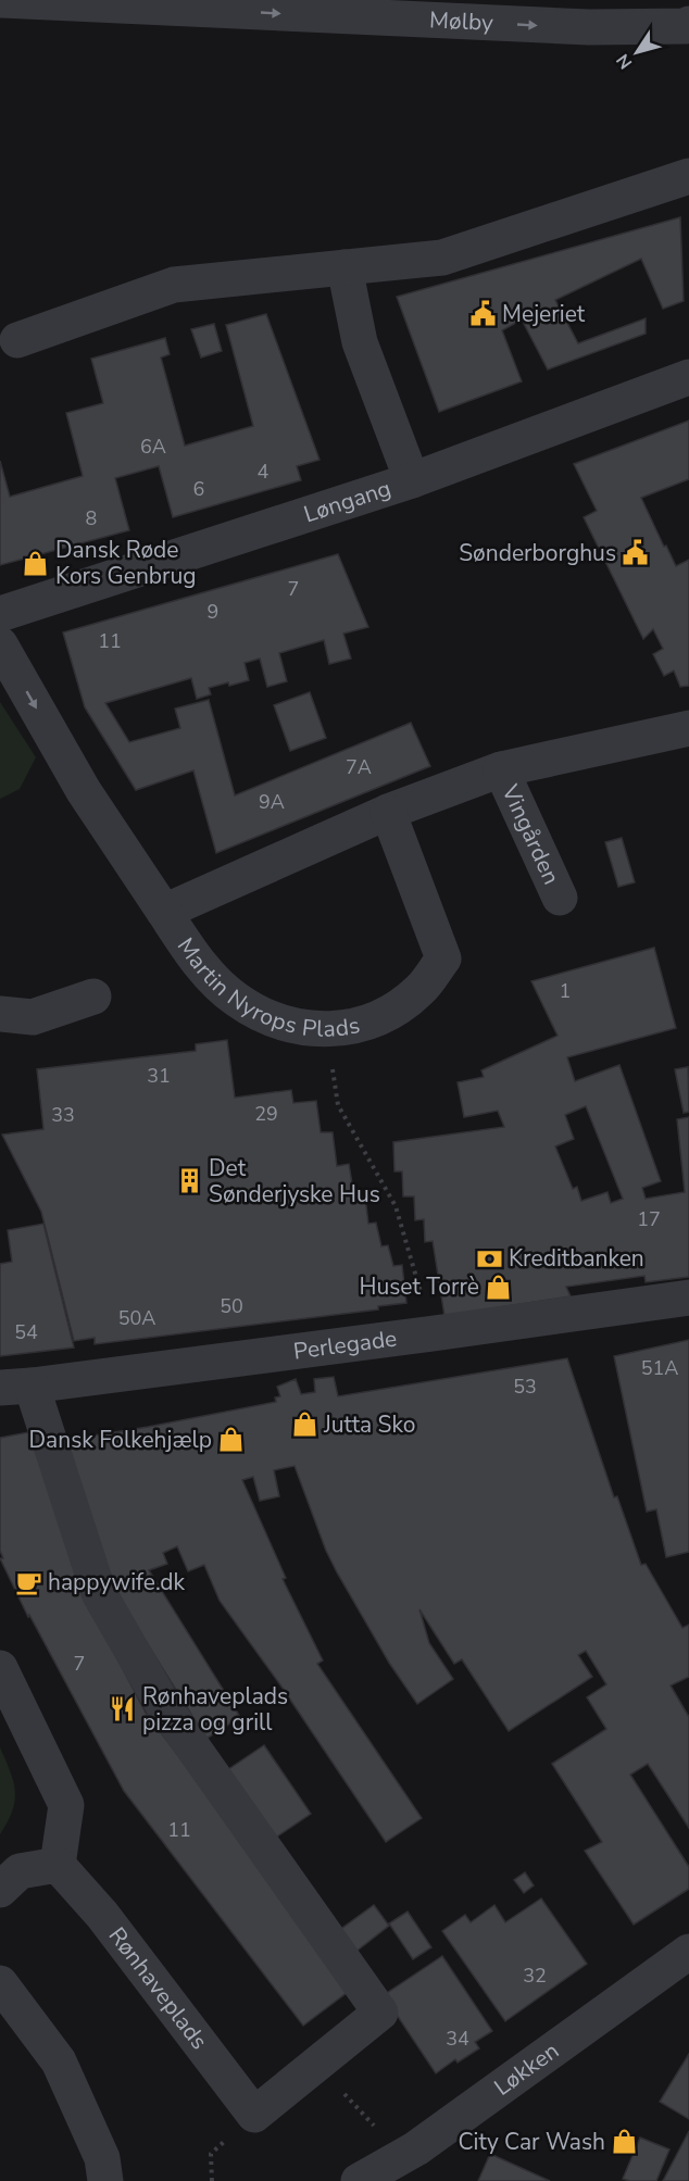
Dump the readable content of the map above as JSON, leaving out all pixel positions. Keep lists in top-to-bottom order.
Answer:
{
  "streets": {
    "street": [
      "Mølby",
      "Løngang",
      "Vingården",
      "Martin Nyrops Plads",
      "Perlegade",
      "Rønhaveplads",
      "Løkken"
    ]
  },
  "crossings": [
    ["Vingården", "Martin Nyrops Plads"]
  ],
  "places": {
    "public building": ["Mejeriet", "Sønderborghus"],
    "shop": [
      "Dansk Røde Kors Genbrug",
      "Huset Torrè",
      "Jutta Sko",
      "Dansk Folkehjælp",
      "City Car Wash"
    ],
    "building": ["Det Sønderjyske Hus"],
    "bank": ["Kreditbanken"],
    "cafe": ["happywife.dk"],
    "restaurant": ["Rønhaveplads pizza og grill"]
  },
  "house_numbers": [
    "6A",
    "4",
    "6",
    "8",
    "7",
    "9",
    "11",
    "7A",
    "9A",
    "1",
    "31",
    "29",
    "33",
    "17",
    "50",
    "50A",
    "54",
    "51A",
    "53",
    "7",
    "11",
    "32",
    "34"
  ],
  "north": "bottom left"
}
